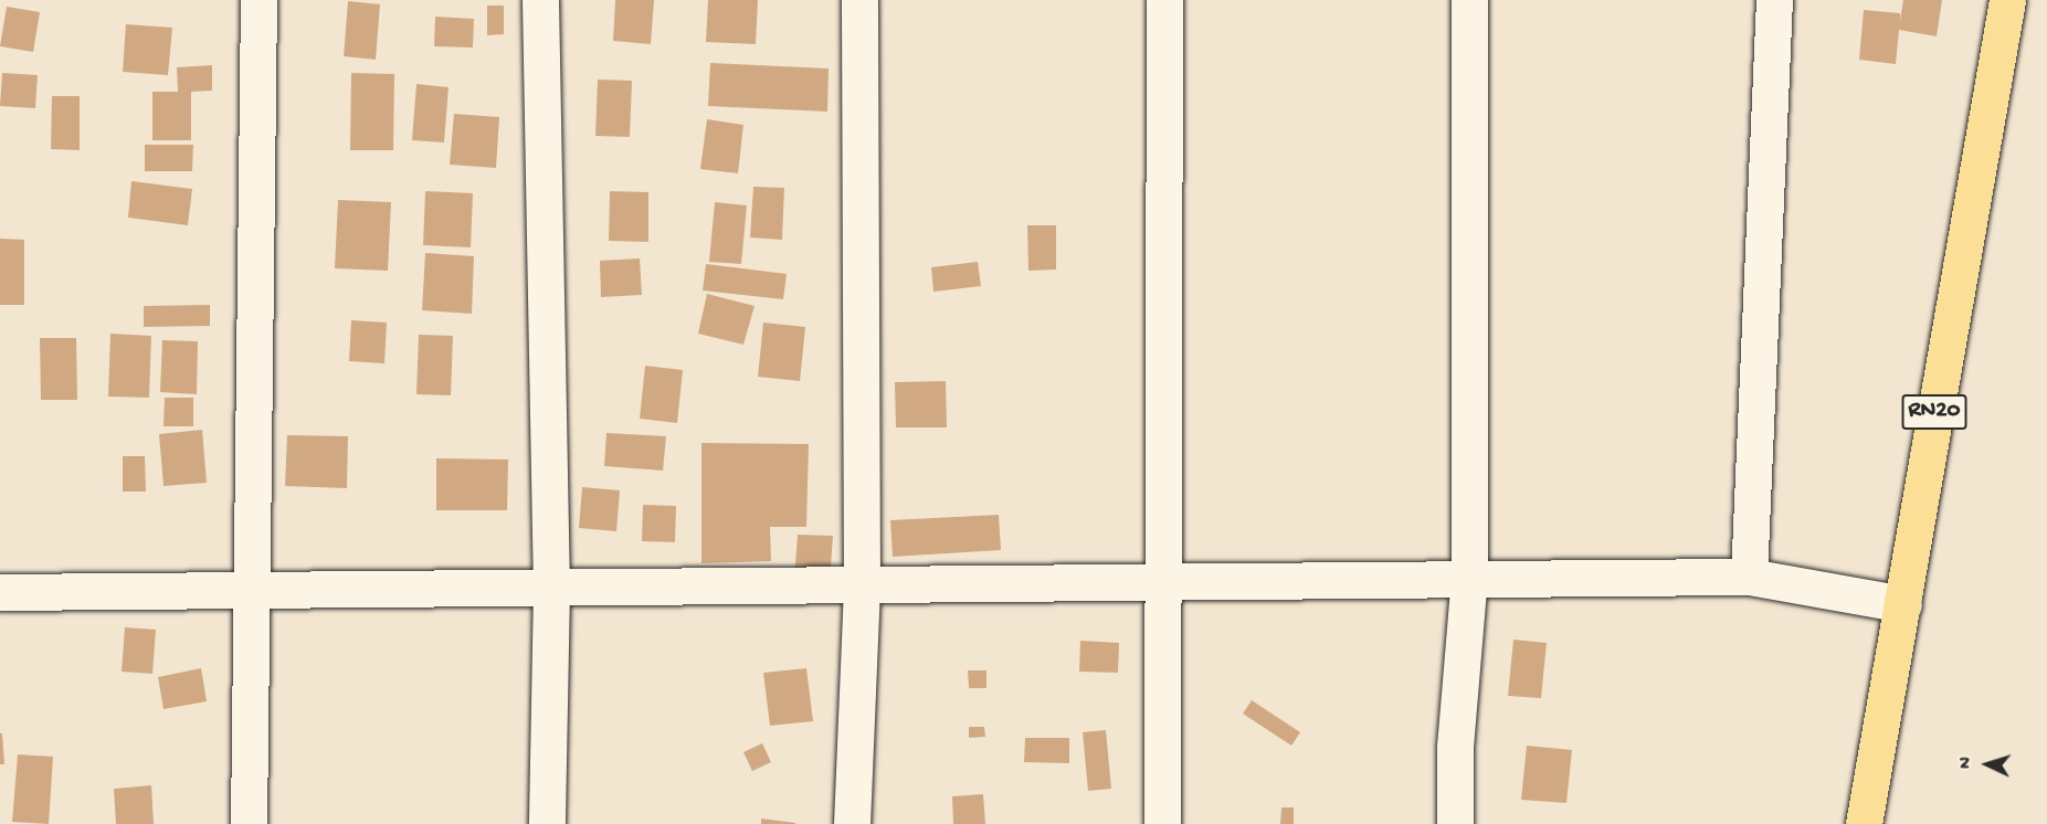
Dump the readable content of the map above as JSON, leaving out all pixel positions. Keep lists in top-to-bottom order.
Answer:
{
  "streets": {
    "main road": ["RN20"]
  },
  "north": "left"
}
